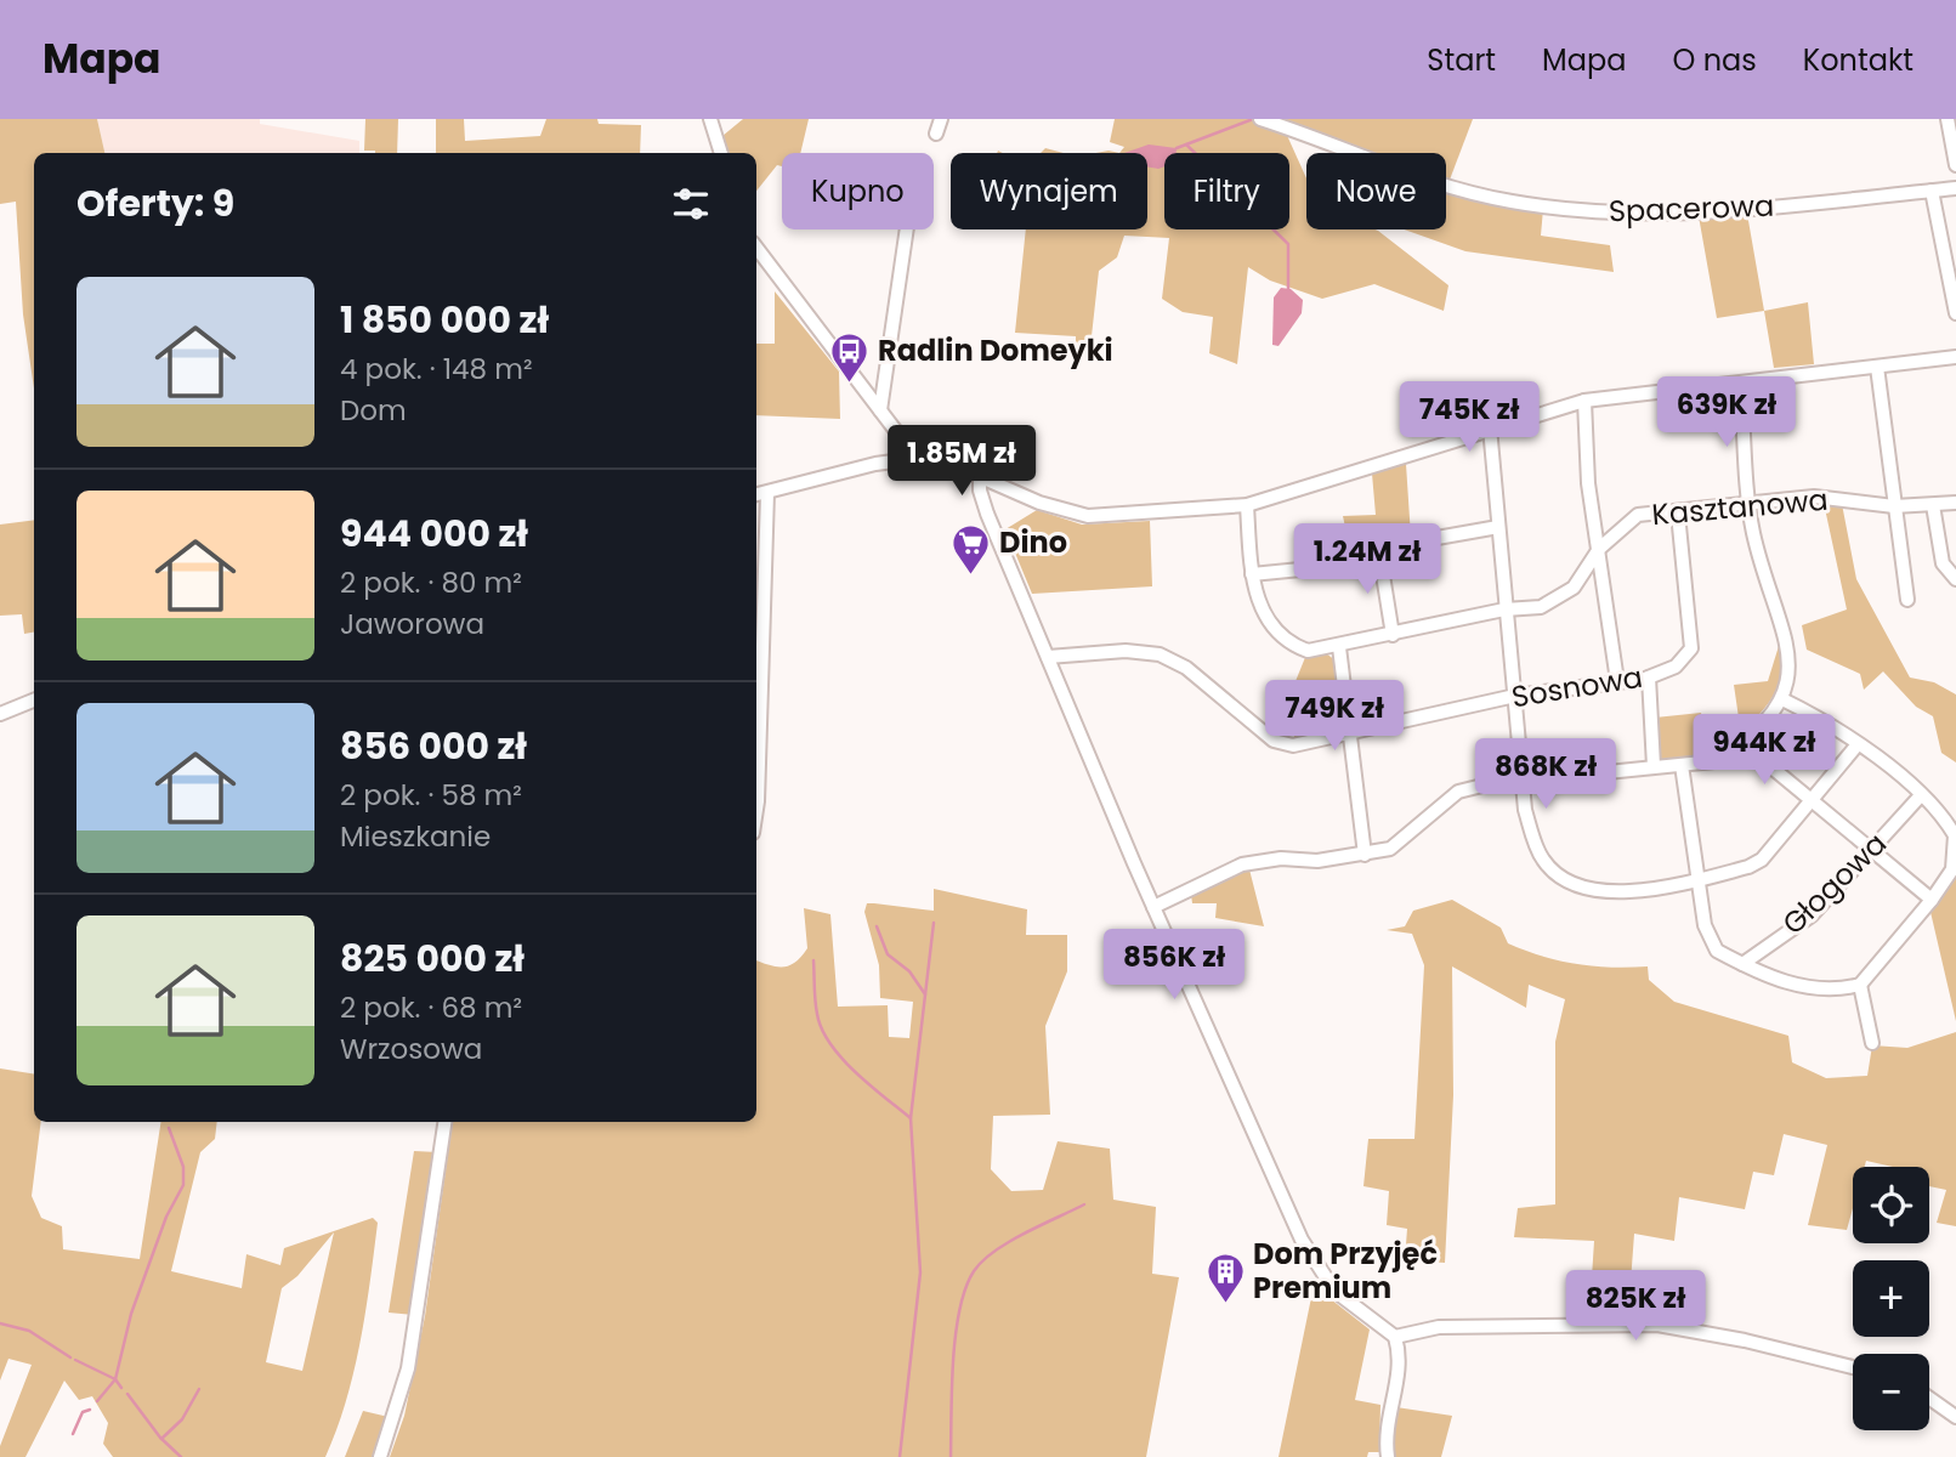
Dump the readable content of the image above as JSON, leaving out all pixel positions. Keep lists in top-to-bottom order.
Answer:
{
  "streets": {
    "street": [
      "Spacerowa",
      "Kasztanowa",
      "Sosnowa",
      "Głogowa"
    ]
  },
  "crossings": [
    ["Kasztanowa", "Sosnowa"]
  ],
  "places": {
    "bus stop": ["Radlin Domeyki"],
    "supermarket": ["Dino"],
    "building": ["Dom Przyjęć Premium"]
  },
  "page": {
    "header": "Mapa",
    "nav": [
      "Start",
      "Mapa",
      "O nas",
      "Kontakt"
    ],
    "chip": [
      "Kupno",
      "Wynajem",
      "Filtry",
      "Nowe"
    ],
    "heading": "Oferty: 9",
    "list": [
      {
        "name": "1 850 000 zł",
        "note": "4 pok. · 148 m² · Dom"
      },
      {
        "name": "944 000 zł",
        "note": "2 pok. · 80 m² · Jaworowa"
      },
      {
        "name": "856 000 zł",
        "note": "2 pok. · 58 m² · Mieszkanie"
      },
      {
        "name": "825 000 zł",
        "note": "2 pok. · 68 m² · Wrzosowa"
      }
    ],
    "price": [
      "639K zł",
      "745K zł",
      "1.85M zł",
      "1.24M zł",
      "749K zł",
      "944K zł",
      "868K zł",
      "856K zł",
      "825K zł"
    ],
    "map_buttons": ["+", "−"]
  }
}
